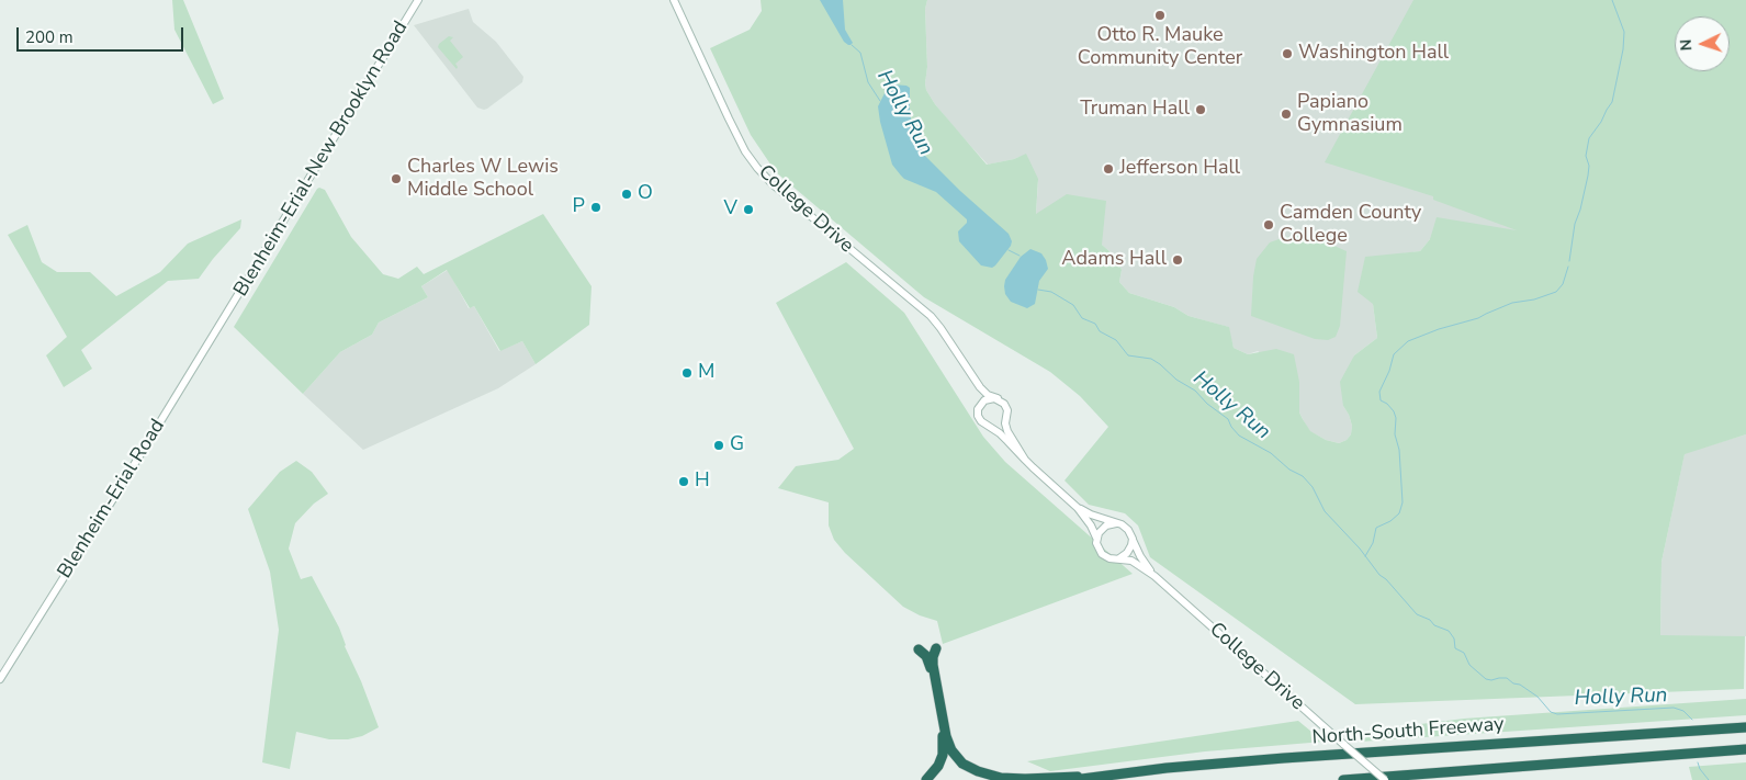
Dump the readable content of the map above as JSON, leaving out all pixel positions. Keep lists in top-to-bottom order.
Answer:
{
  "streets": {
    "highway": ["North-South Freeway"],
    "main road": ["Blenheim-Erial-New Brooklyn Road", "College Drive", "Blenheim-Erial Road"]
  },
  "crossings": [
    ["Blenheim-Erial-New Brooklyn Road", "Blenheim-Erial Road"]
  ],
  "water": ["Holly Run"],
  "places": [
    "Otto R. Mauke Community Center",
    "Washington Hall",
    "Truman Hall",
    "Papiano Gymnasium",
    "Jefferson Hall",
    "Charles W Lewis Middle School",
    "O",
    "P",
    "V",
    "Camden County College",
    "Adams Hall",
    "M",
    "G",
    "H"
  ],
  "scale_bar": "200 m",
  "north": "left"
}
